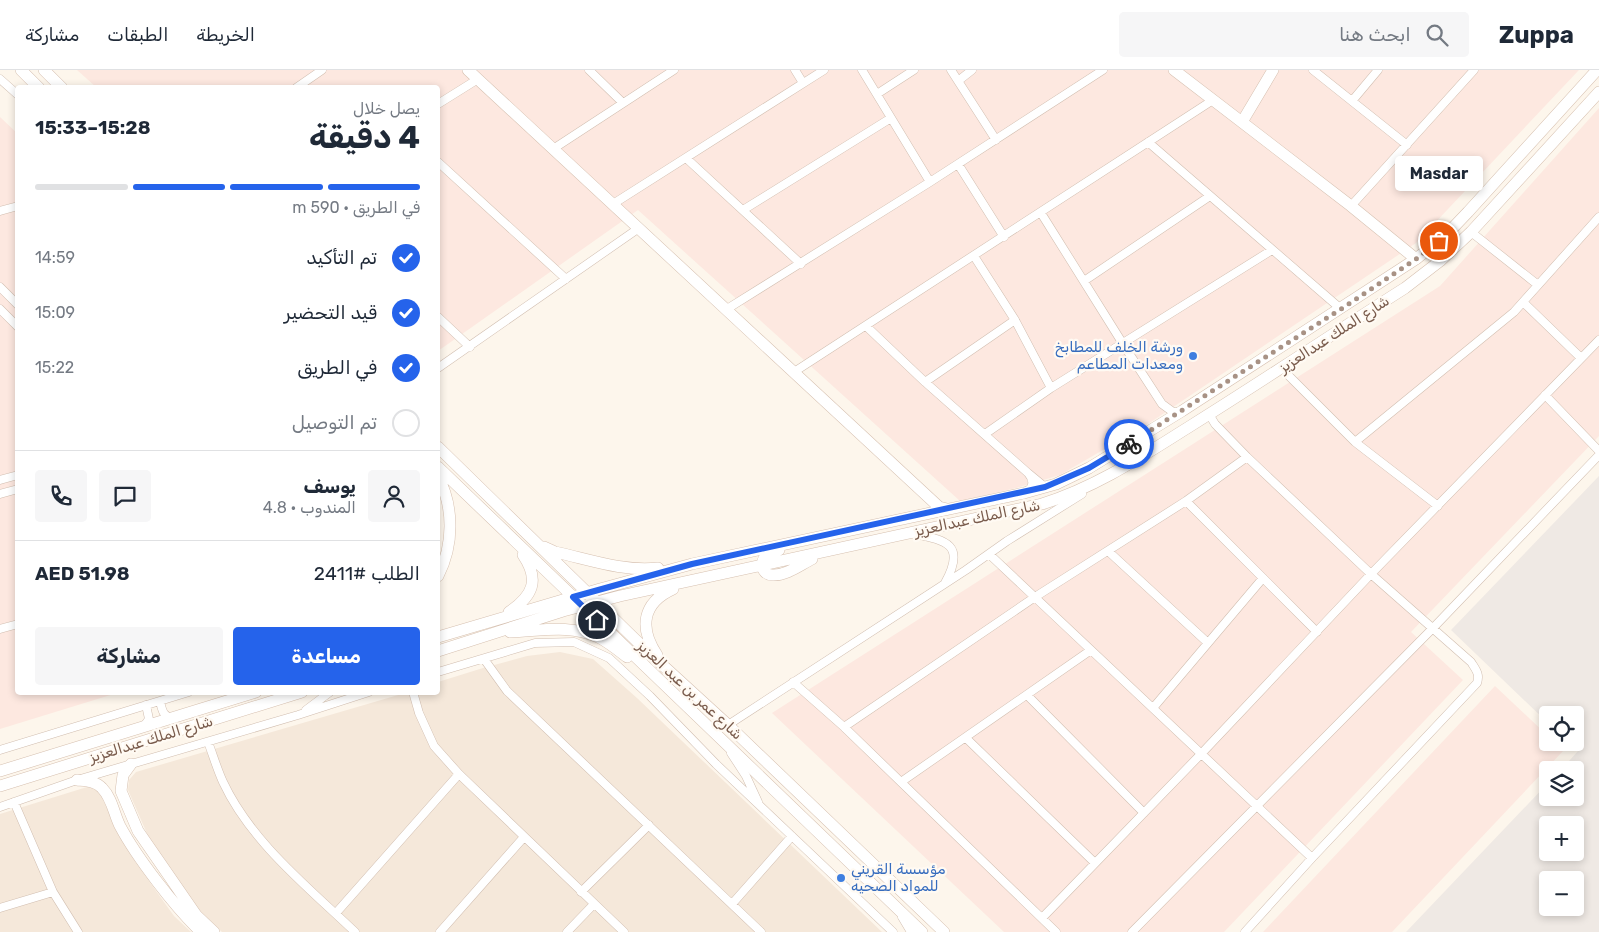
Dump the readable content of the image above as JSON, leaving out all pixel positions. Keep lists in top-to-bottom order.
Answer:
{
  "streets": {
    "street": ["شارع الملك عبدالعزيز", "شارع عمر بن عبد العزيز"]
  },
  "crossings": [
    ["شارع الملك عبدالعزيز", "شارع عمر بن عبد العزيز"]
  ],
  "places": ["Masdar", "ورشة الخلف للمطابخ ومعدات المطاعم", "مؤسسة القريني للمواد الصحيه"],
  "page": {
    "header": "Zuppa",
    "search": "ابحث هنا",
    "nav": ["الخريطة", "الطبقات", "مشاركة"],
    "heading": ["4 دقيقة", "يصل خلال", "15:28–15:33"],
    "panel": [
      "يوسف",
      "المندوب · 4.8",
      "الطلب #2411",
      "AED 51.98"
    ],
    "bubble": "Masdar",
    "bar": "في الطريق · 590 m",
    "list": [
      ["تم التأكيد", "14:59"],
      ["قيد التحضير", "15:09"],
      ["في الطريق", "15:22"],
      "تم التوصيل"
    ],
    "buttons": ["مساعدة", "مشاركة"],
    "map_buttons": ["+", "−"]
  }
}
